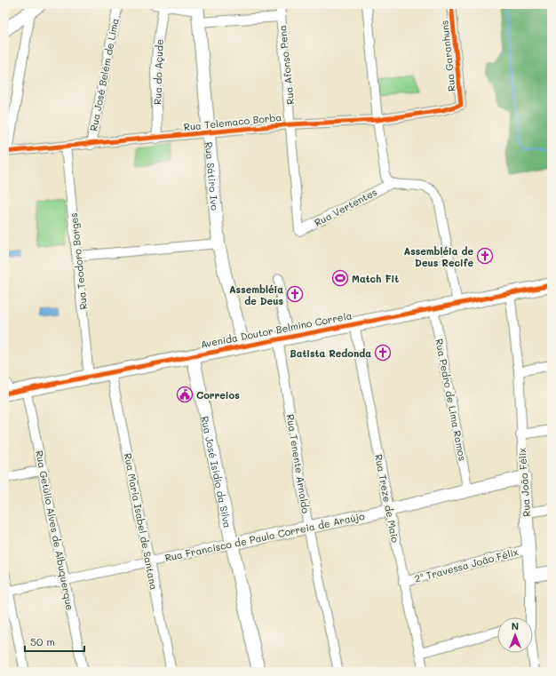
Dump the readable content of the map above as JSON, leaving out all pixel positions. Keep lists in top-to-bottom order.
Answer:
{
  "streets": {
    "main road": ["Avenida Doutor Belmino Correia"],
    "street": [
      "Rua Garanhuns",
      "Rua Afonso Pena",
      "Rua do Açude",
      "Rua José Belém de Lima",
      "Rua Telemaco Borba",
      "Rua Sátiro Ivo",
      "Rua Vertentes",
      "Rua Teodoro Borges",
      "Rua Pedro de Lima Ramos",
      "Rua Tenente Arnaldo",
      "Rua José Isídio da Silva",
      "Rua João Félix",
      "Rua Treze de Maio",
      "Rua Maria Isabel de Santana",
      "Rua Getúlio Alves de Albuquerque",
      "Rua Francisco de Paula Correia de Araújo",
      "2ª Travessa João Félix"
    ]
  },
  "crossings": [
    ["Rua Garanhuns", "Rua Telemaco Borba"],
    ["Rua Afonso Pena", "Rua Telemaco Borba"],
    ["Rua Afonso Pena", "Rua Vertentes"],
    ["Rua do Açude", "Rua Telemaco Borba"],
    ["Rua José Belém de Lima", "Rua Telemaco Borba"],
    ["Rua Telemaco Borba", "Rua Sátiro Ivo"],
    ["Rua Telemaco Borba", "Rua Teodoro Borges"],
    ["Rua Sátiro Ivo", "Avenida Doutor Belmino Correia"],
    ["Rua Teodoro Borges", "Avenida Doutor Belmino Correia"],
    ["Avenida Doutor Belmino Correia", "Rua Pedro de Lima Ramos"],
    ["Avenida Doutor Belmino Correia", "Rua Tenente Arnaldo"],
    ["Avenida Doutor Belmino Correia", "Rua José Isídio da Silva"],
    ["Avenida Doutor Belmino Correia", "Rua João Félix"],
    ["Avenida Doutor Belmino Correia", "Rua Treze de Maio"],
    ["Avenida Doutor Belmino Correia", "Rua Maria Isabel de Santana"],
    ["Avenida Doutor Belmino Correia", "Rua Getúlio Alves de Albuquerque"],
    ["Rua Pedro de Lima Ramos", "Rua Francisco de Paula Correia de Araújo"],
    ["Rua Tenente Arnaldo", "Rua Francisco de Paula Correia de Araújo"],
    ["Rua José Isídio da Silva", "Rua Francisco de Paula Correia de Araújo"],
    ["Rua João Félix", "Rua Francisco de Paula Correia de Araújo"],
    ["Rua João Félix", "2ª Travessa João Félix"],
    ["Rua Treze de Maio", "Rua Francisco de Paula Correia de Araújo"],
    ["Rua Treze de Maio", "2ª Travessa João Félix"],
    ["Rua Maria Isabel de Santana", "Rua Francisco de Paula Correia de Araújo"],
    ["Rua Getúlio Alves de Albuquerque", "Rua Francisco de Paula Correia de Araújo"]
  ],
  "places": {
    "church": ["Assembléia de Deus Recife", "Assembléia de Deus", "Batista Redonda"],
    "sports": ["Match Fit"],
    "public building": ["Correios"]
  },
  "scale_bar": "50 m",
  "north": "top"
}
